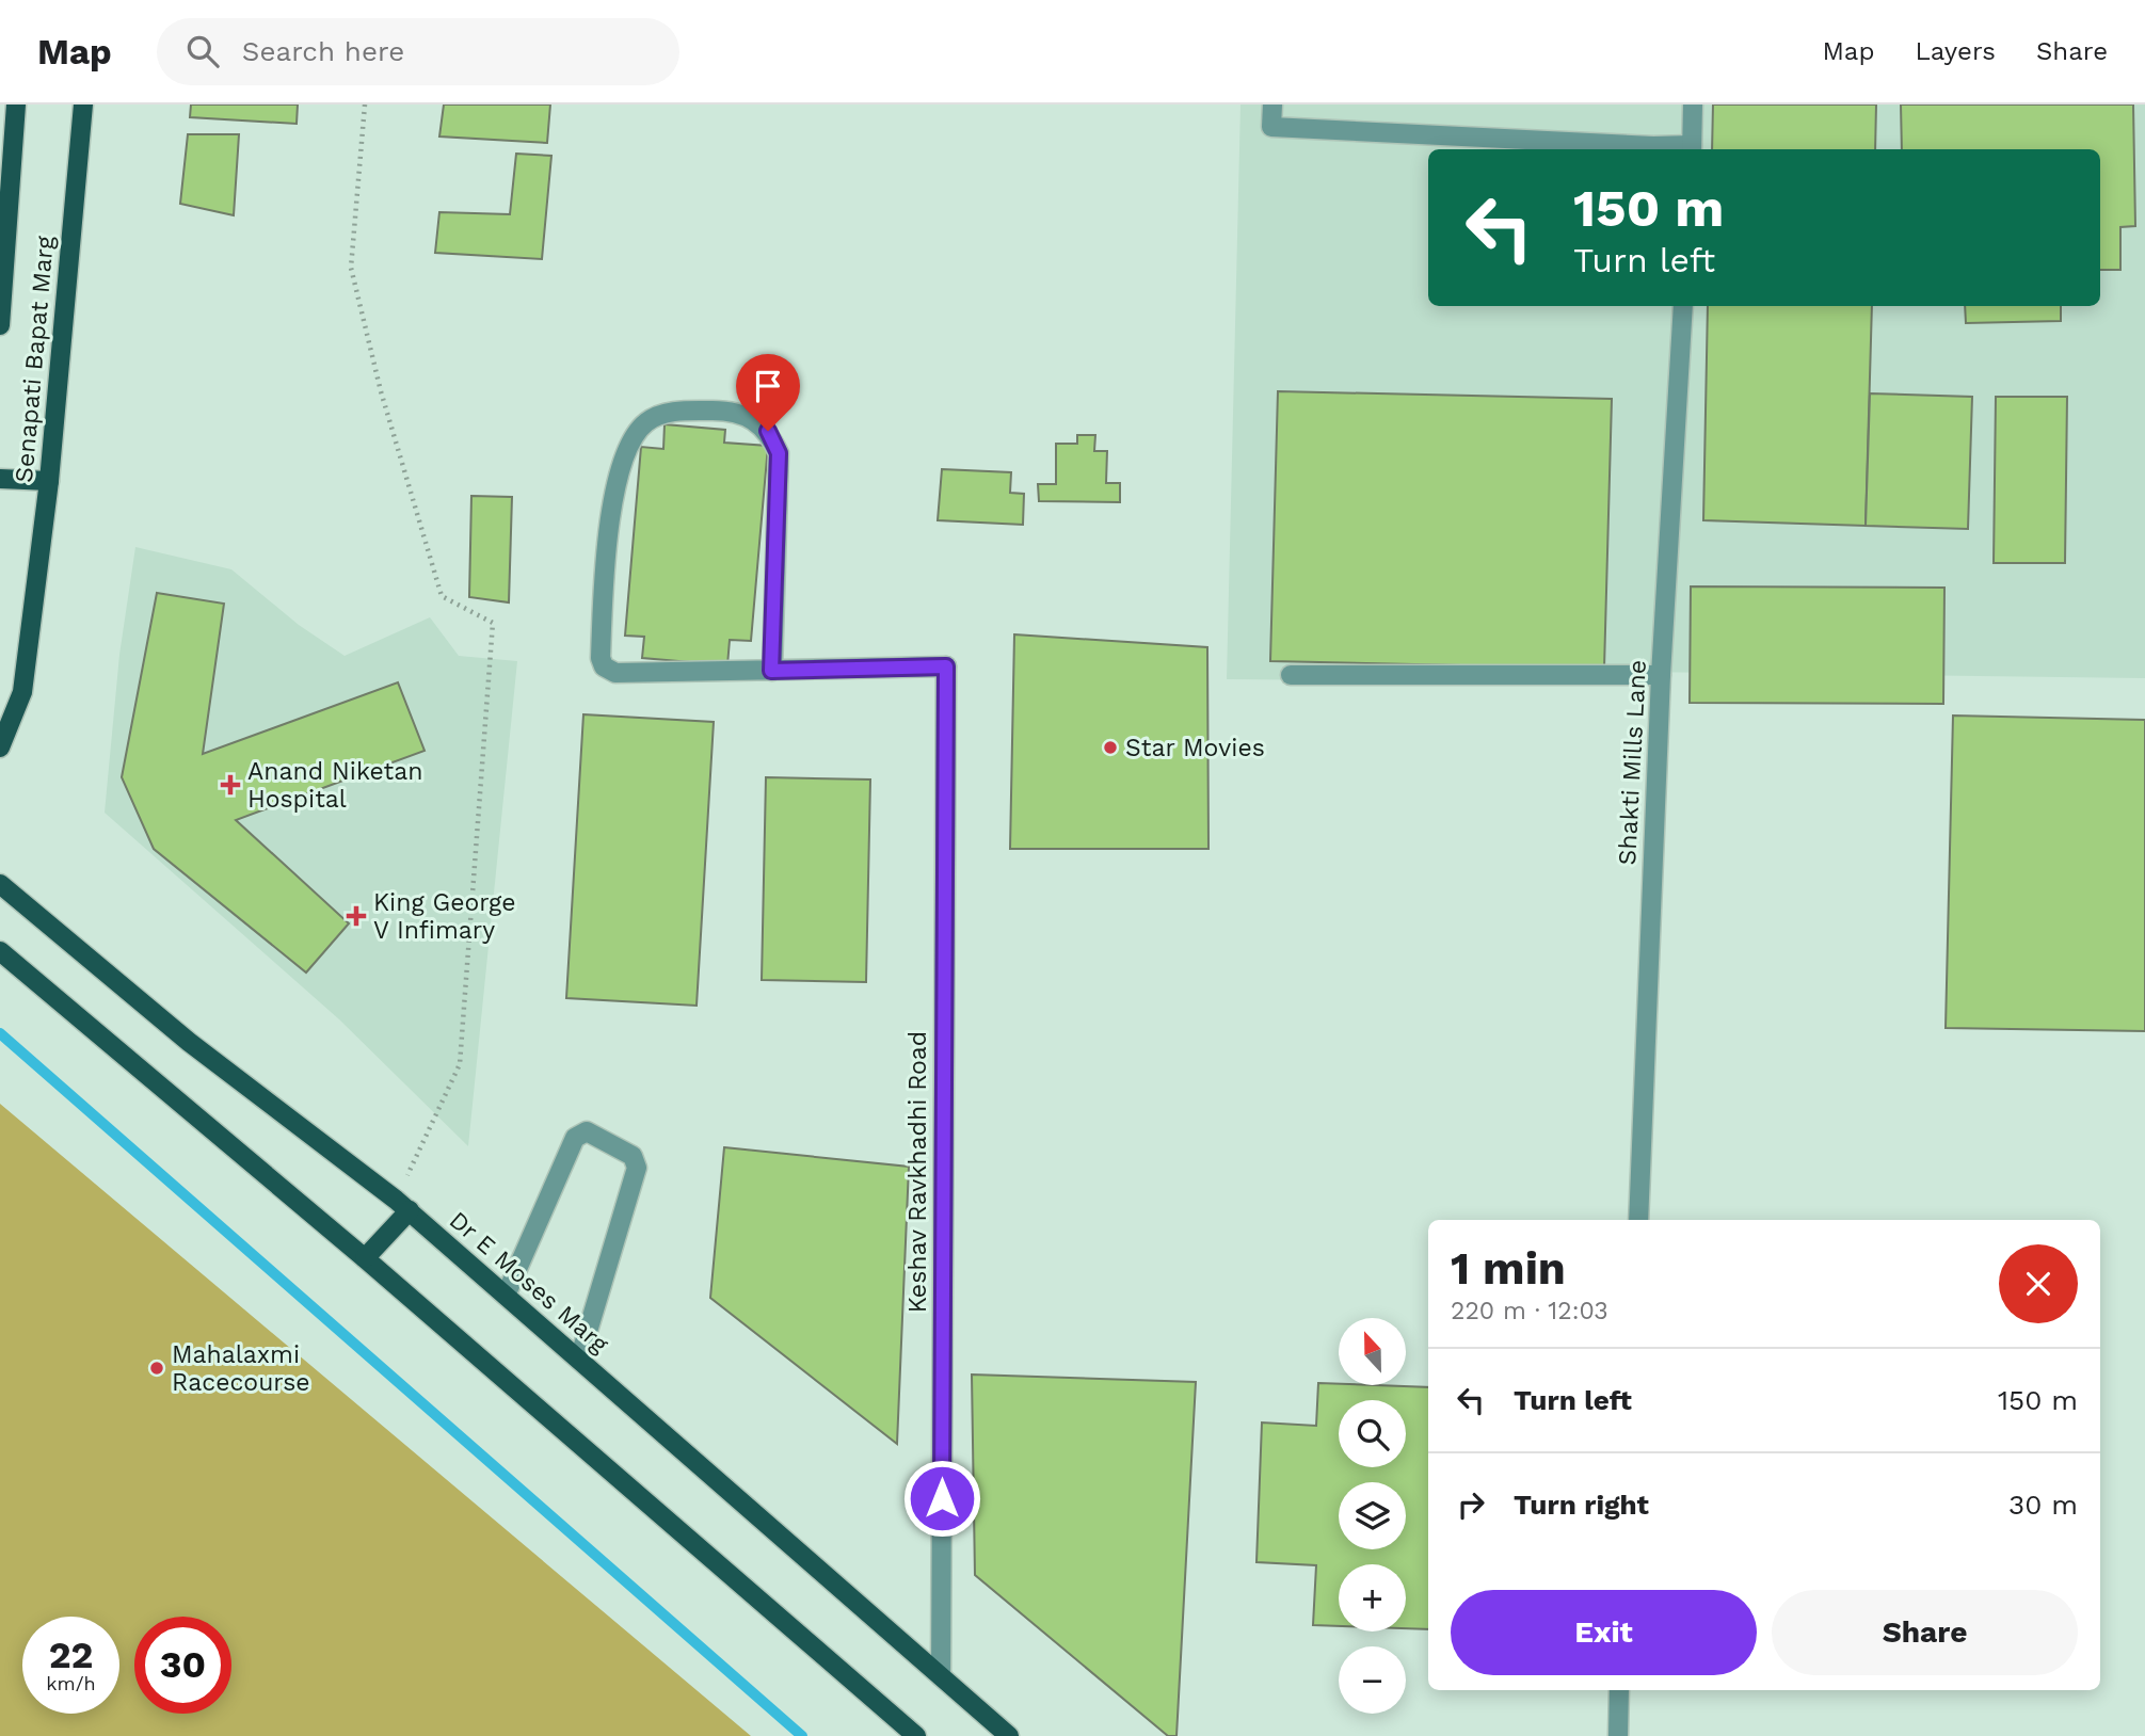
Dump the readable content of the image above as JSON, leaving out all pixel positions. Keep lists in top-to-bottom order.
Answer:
{
  "streets": {
    "main road": ["Senapati Bapat Marg", "Dr E Moses Marg"],
    "street": ["Shakti Mills Lane", "Keshav Ravkhadhi Road"]
  },
  "crossings": [
    ["Keshav Ravkhadhi Road", "Dr E Moses Marg"]
  ],
  "places": {
    "other": ["Star Movies", "Mahalaxmi Racecourse"],
    "health": ["Anand Niketan Hospital", "King George V Infimary"]
  },
  "north": "top",
  "page": {
    "header": "Map",
    "search": "Search here",
    "nav": ["Map", "Layers", "Share"],
    "turn": ["150 m", "Turn left"],
    "heading": ["1 min", "220 m · 12:03"],
    "map_buttons": ["+", "−"],
    "list": [
      {
        "name": "Turn left",
        "value": "150 m"
      },
      {
        "name": "Turn right",
        "value": "30 m"
      }
    ],
    "buttons": ["Exit", "Share"],
    "speed": "22 km/h",
    "limit": "30"
  }
}
